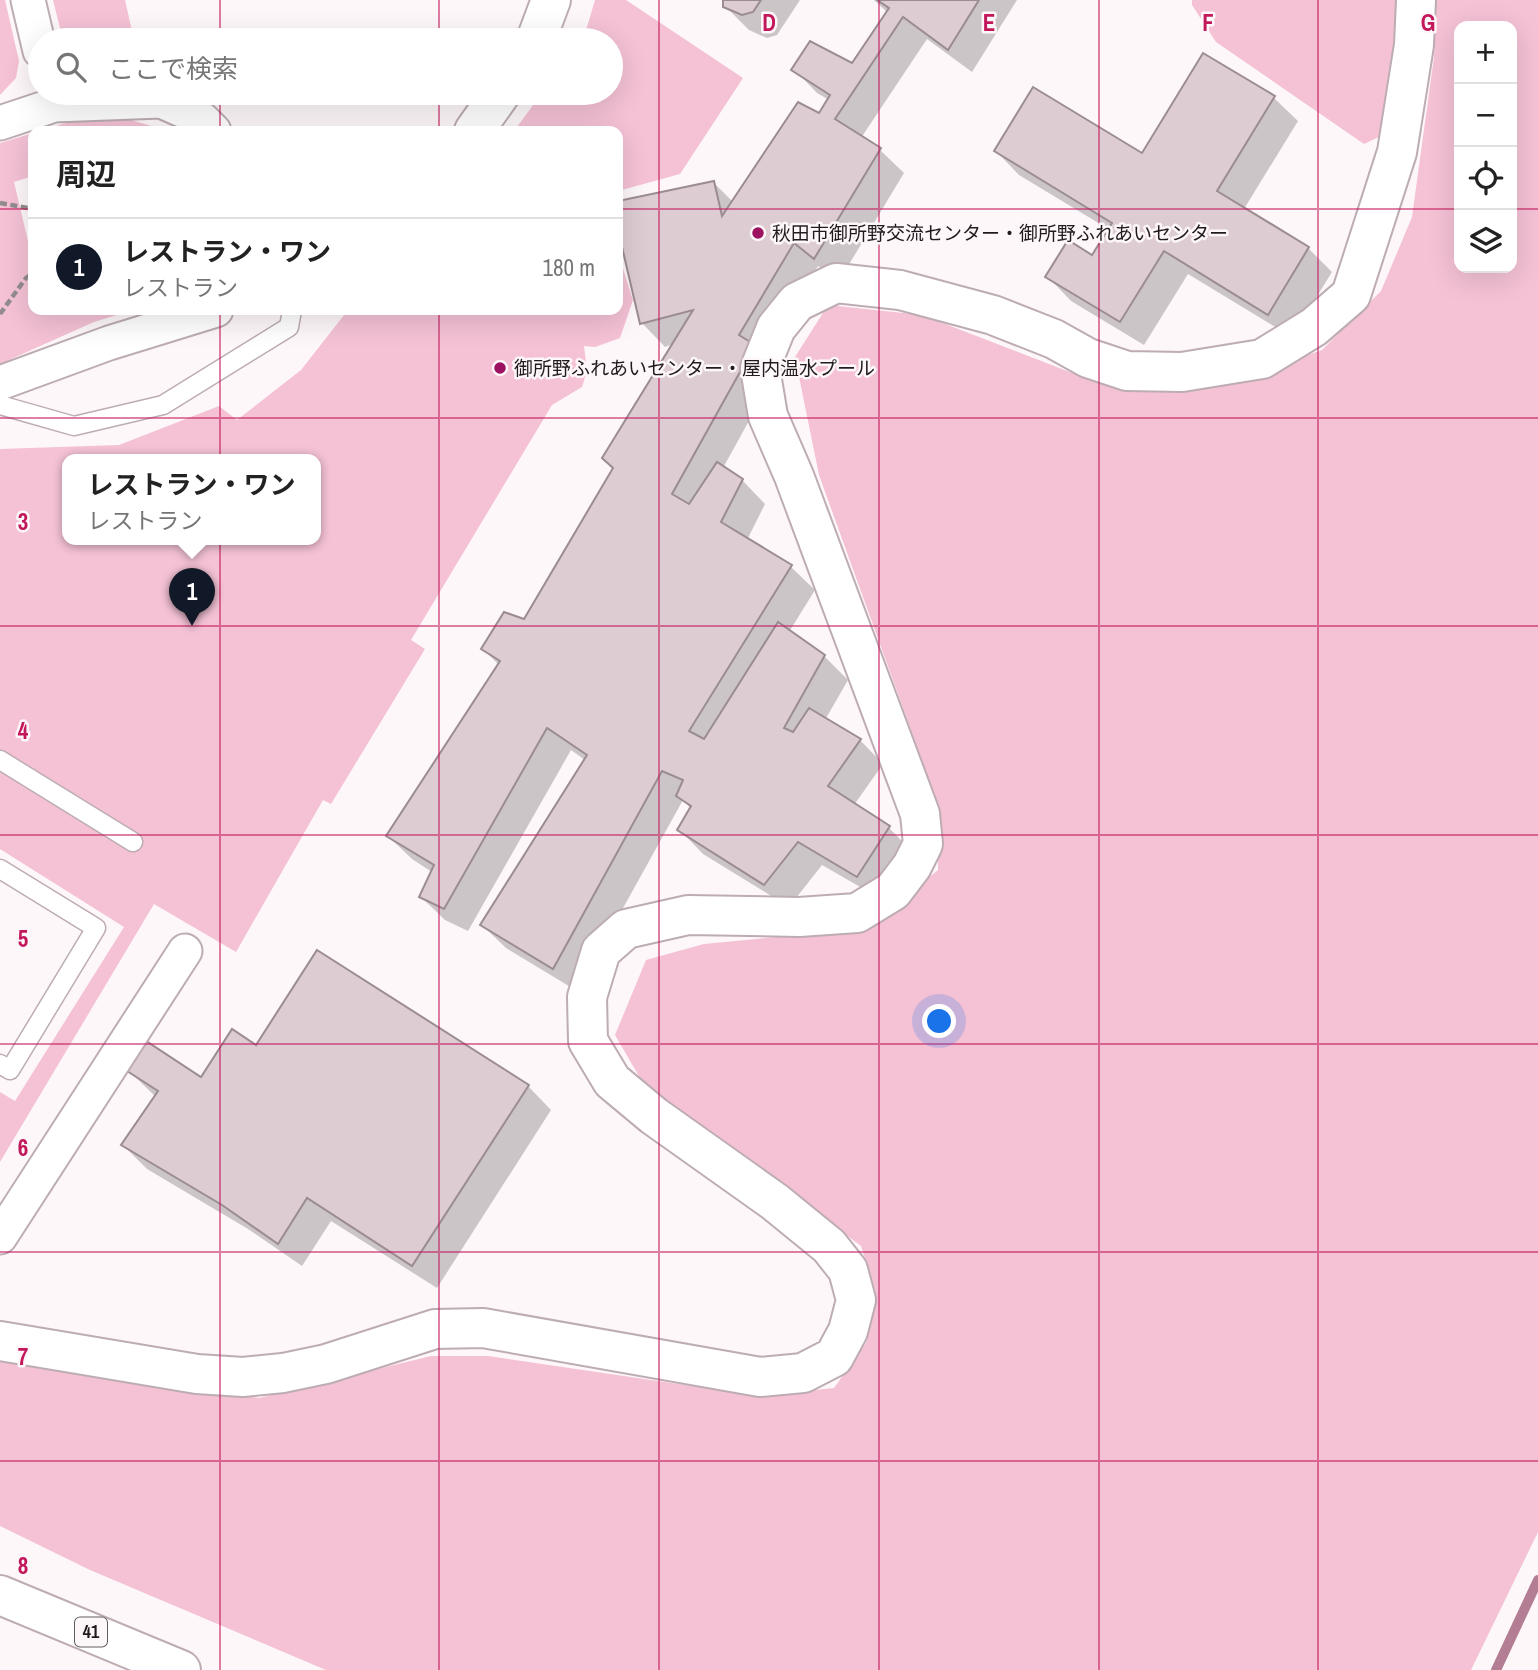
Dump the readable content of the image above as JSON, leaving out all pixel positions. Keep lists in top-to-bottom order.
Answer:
{
  "streets": {
    "street": ["41"]
  },
  "places": ["秋田市御所野交流センター・御所野ふれあいセンター", "御所野ふれあいセンター・屋内温水プール"],
  "page": {
    "map_buttons": ["+", "−"],
    "search": "ここで検索",
    "heading": "周辺",
    "list": [
      {
        "mark": "1",
        "name": "レストラン・ワン",
        "note": "レストラン",
        "value": "180 m"
      }
    ],
    "popup": ["レストラン・ワン", "レストラン"],
    "pins": "1"
  },
  "grid": {
    "columns": [
      "D",
      "E",
      "F",
      "G"
    ],
    "rows": [
      "3",
      "4",
      "5",
      "6",
      "7",
      "8"
    ]
  }
}
